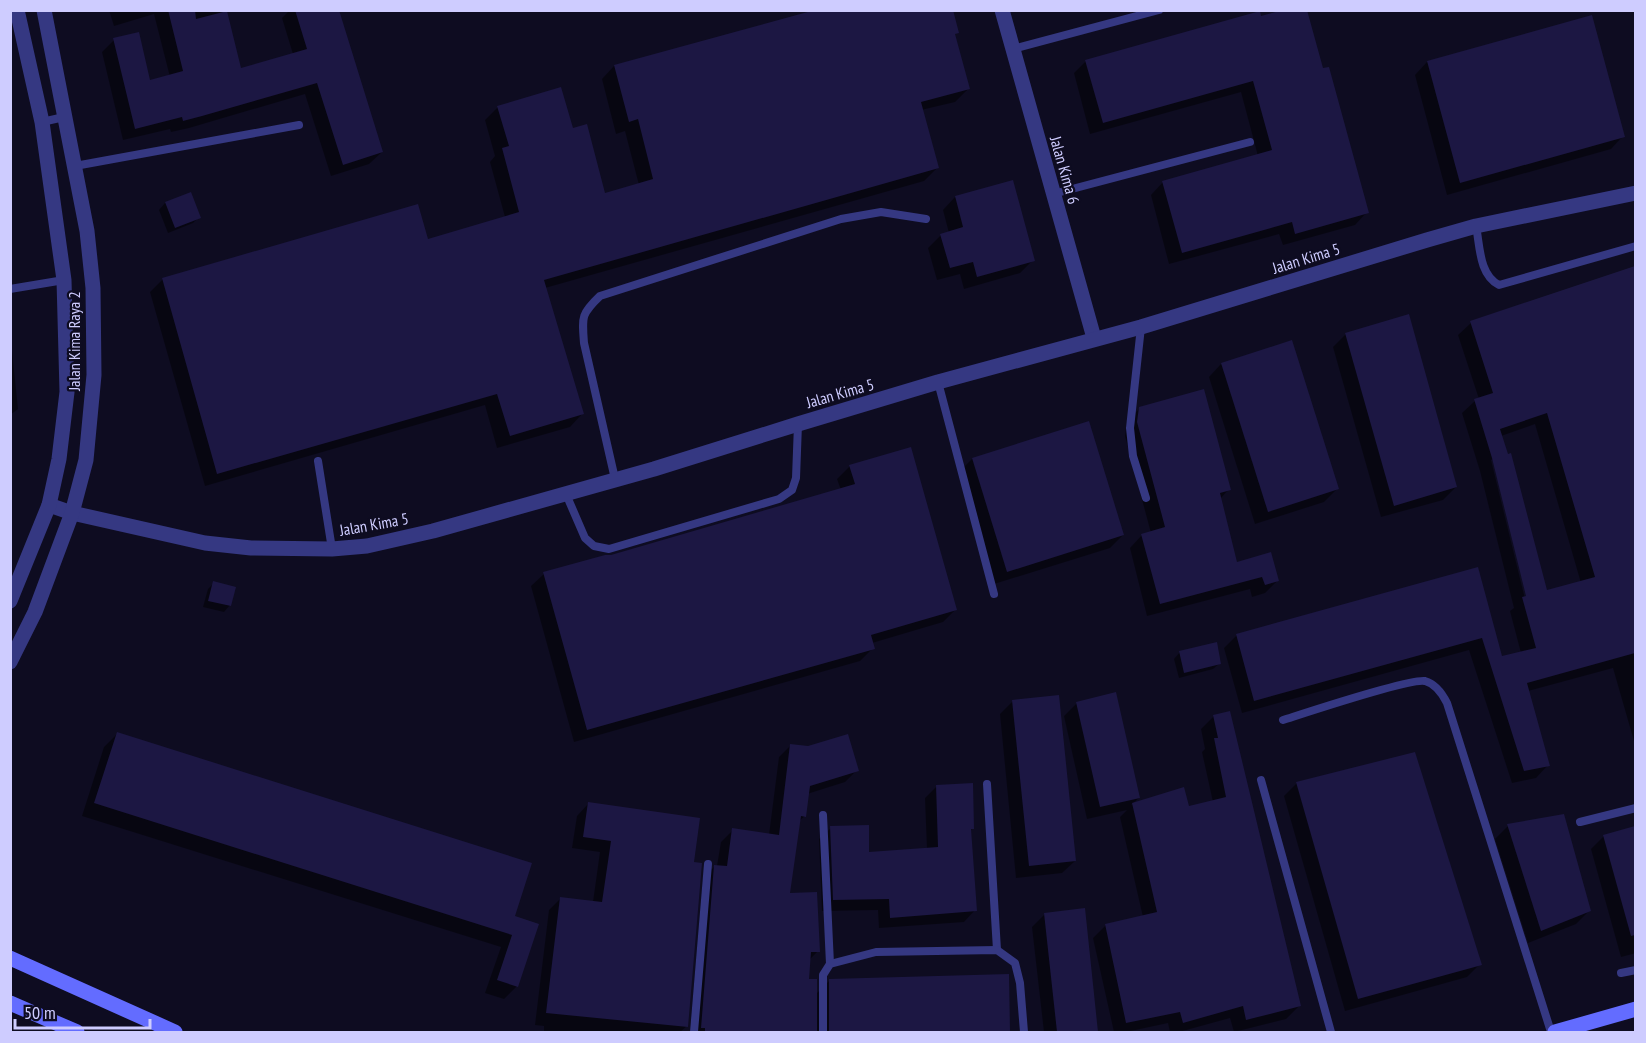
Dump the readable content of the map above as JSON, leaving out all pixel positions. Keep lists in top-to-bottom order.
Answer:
{
  "streets": {
    "street": ["Jalan Kima 6", "Jalan Kima 5", "Jalan Kima Raya 2"]
  },
  "crossings": [
    ["Jalan Kima 6", "Jalan Kima 5"],
    ["Jalan Kima 5", "Jalan Kima Raya 2"]
  ],
  "scale_bar": "50 m"
}
